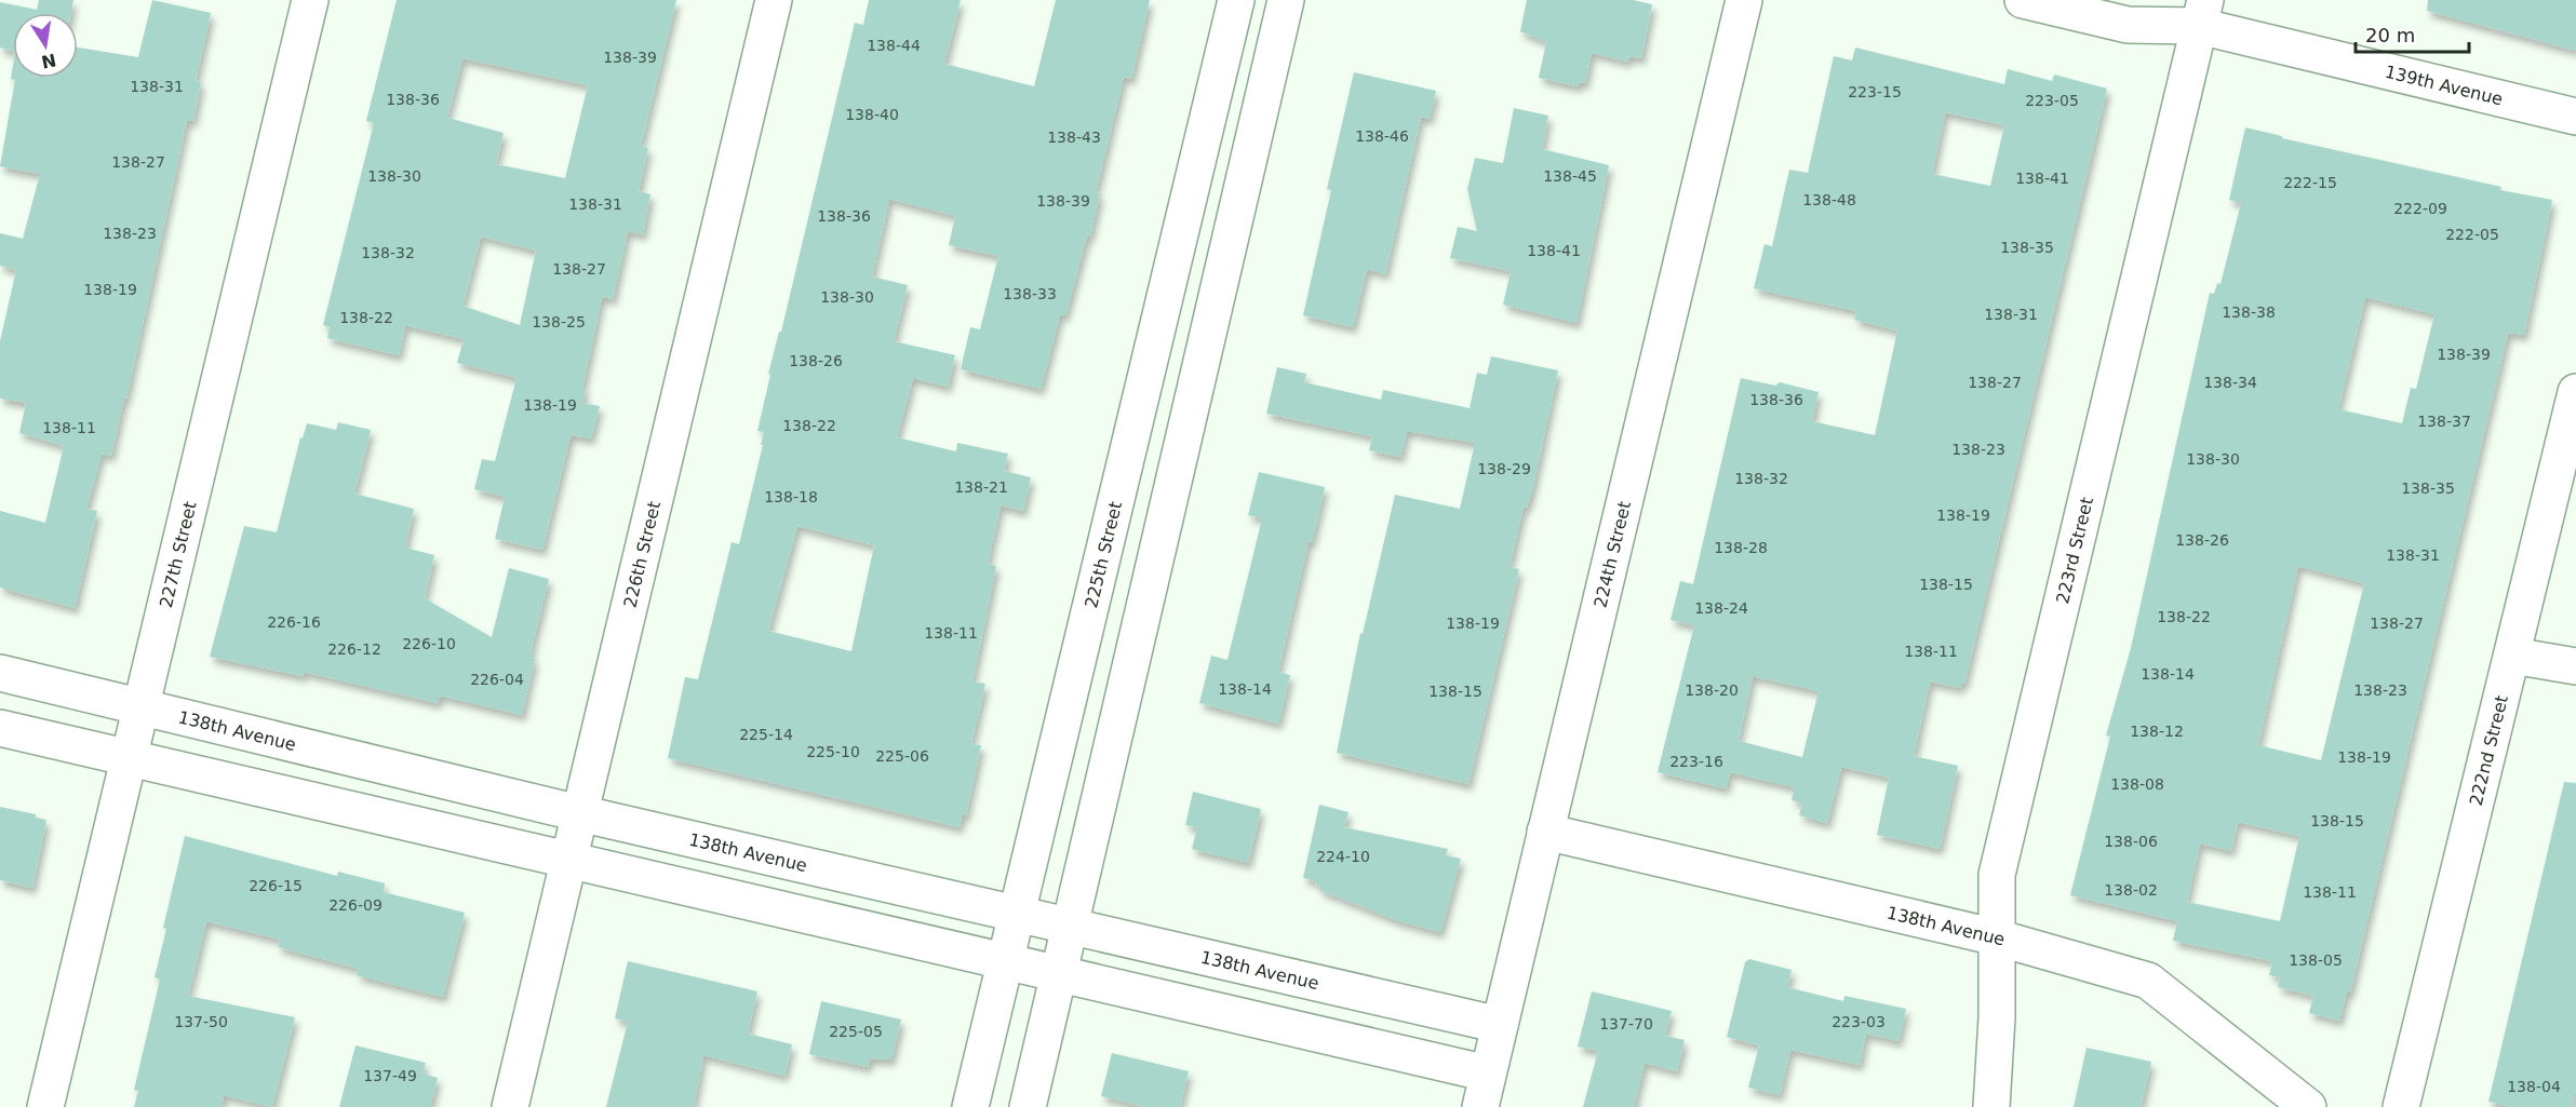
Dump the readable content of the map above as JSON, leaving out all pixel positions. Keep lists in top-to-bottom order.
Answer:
{
  "streets": {
    "street": [
      "139th Avenue",
      "223rd Street",
      "227th Street",
      "226th Street",
      "225th Street",
      "224th Street",
      "138th Avenue",
      "222nd Street"
    ]
  },
  "crossings": [
    ["139th Avenue", "223rd Street"],
    ["223rd Street", "138th Avenue"],
    ["227th Street", "138th Avenue"],
    ["226th Street", "138th Avenue"],
    ["225th Street", "138th Avenue"],
    ["224th Street", "138th Avenue"]
  ],
  "house_numbers": [
    "138-44",
    "138-39",
    "138-31",
    "223-15",
    "138-36",
    "223-05",
    "138-40",
    "138-46",
    "138-43",
    "138-27",
    "138-30",
    "138-45",
    "138-41",
    "222-15",
    "138-48",
    "138-39",
    "138-31",
    "222-09",
    "138-36",
    "138-23",
    "222-05",
    "138-35",
    "138-41",
    "138-32",
    "138-27",
    "138-19",
    "138-33",
    "138-30",
    "138-38",
    "138-31",
    "138-22",
    "138-25",
    "138-39",
    "138-26",
    "138-27",
    "138-34",
    "138-36",
    "138-19",
    "138-37",
    "138-22",
    "138-11",
    "138-23",
    "138-30",
    "138-29",
    "138-32",
    "138-21",
    "138-35",
    "138-18",
    "138-19",
    "138-26",
    "138-28",
    "138-31",
    "138-15",
    "138-24",
    "138-22",
    "226-16",
    "138-19",
    "138-27",
    "138-11",
    "226-10",
    "226-12",
    "138-11",
    "138-14",
    "226-04",
    "138-14",
    "138-20",
    "138-23",
    "138-15",
    "138-12",
    "225-14",
    "225-10",
    "225-06",
    "138-19",
    "223-16",
    "138-08",
    "138-15",
    "138-06",
    "224-10",
    "226-15",
    "138-02",
    "138-11",
    "226-09",
    "138-05",
    "137-50",
    "223-03",
    "137-70",
    "225-05",
    "137-49",
    "138-04"
  ],
  "scale_bar": "20 m",
  "north": "bottom"
}
